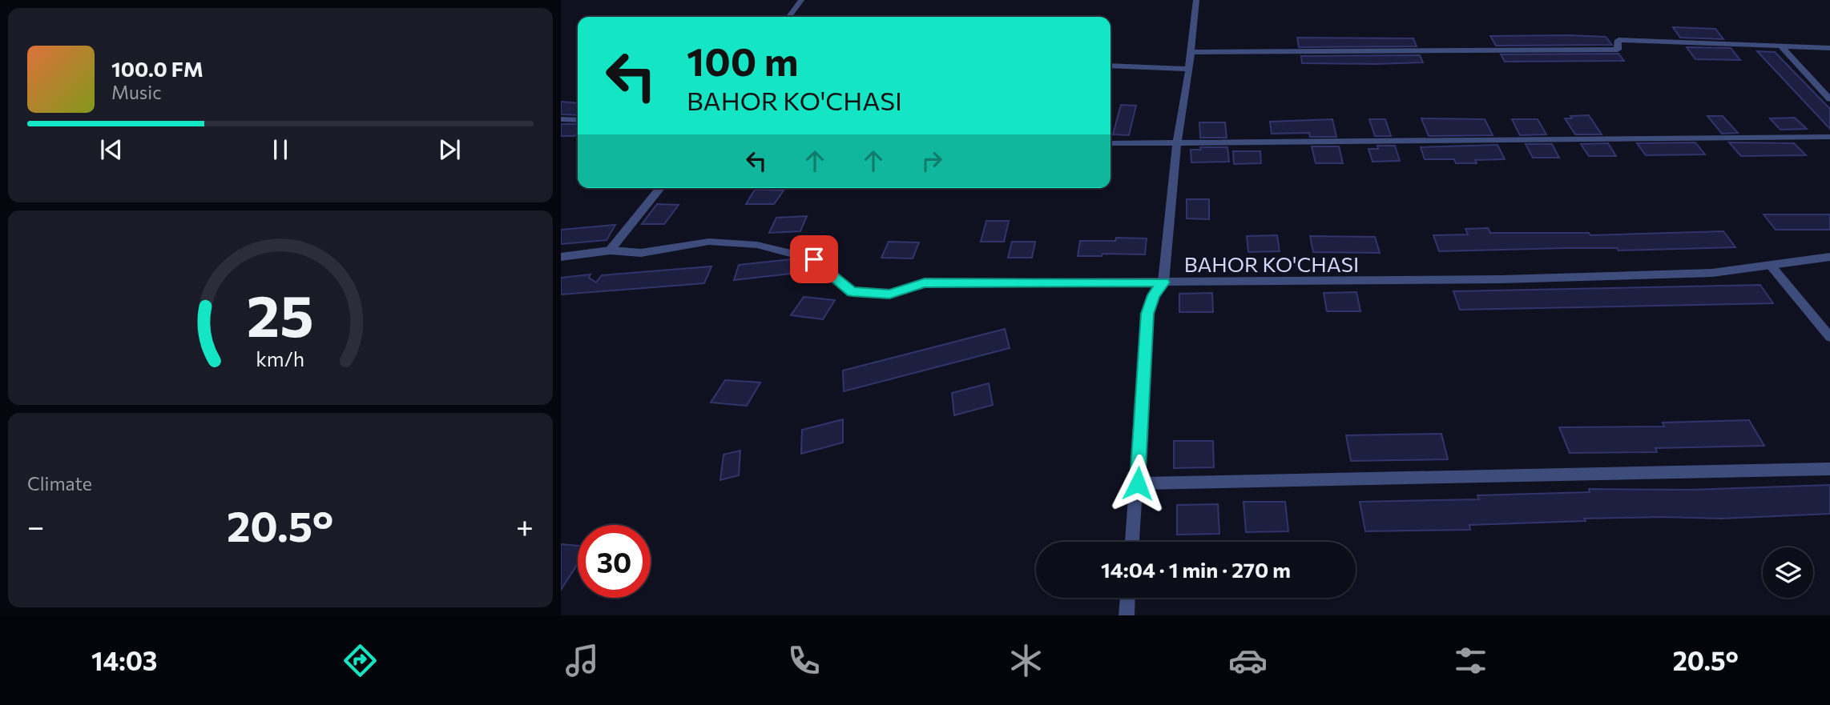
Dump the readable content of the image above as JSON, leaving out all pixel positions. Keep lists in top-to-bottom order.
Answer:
{
  "streets": {
    "street": ["BAHOR KO'CHASI"]
  },
  "page": {
    "turn": ["100 m", "BAHOR KO'CHASI"],
    "song": ["100.0 FM", "Music"],
    "tile": "Climate",
    "heat": ["−", "20.5°", "+"],
    "limit": "30",
    "trip": "14:04 · 1 min · 270 m",
    "tabs": ["14:03", "20.5°"],
    "gauge": ["25", "km/h"]
  }
}
